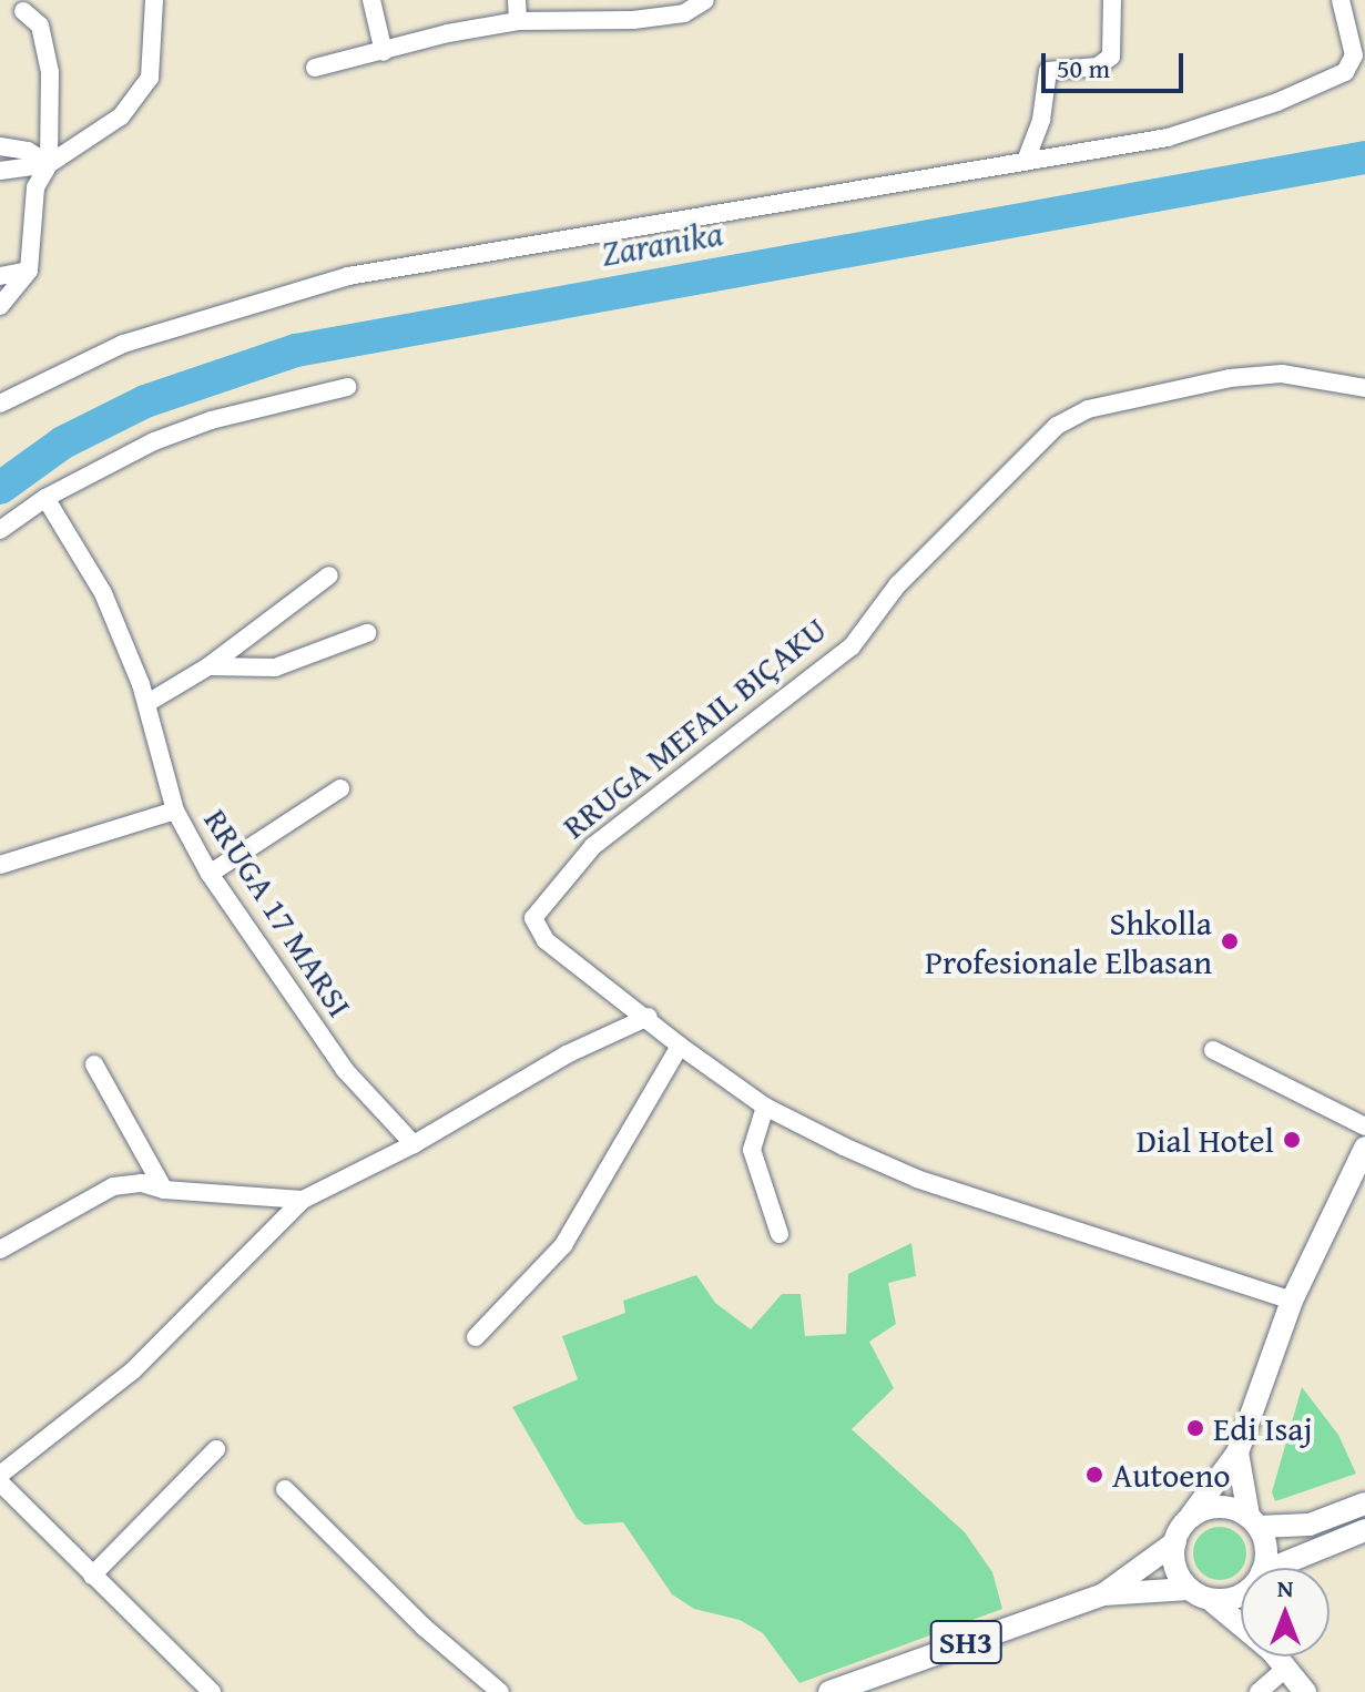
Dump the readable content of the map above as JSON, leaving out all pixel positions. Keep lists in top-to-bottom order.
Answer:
{
  "streets": {
    "main road": ["SH3"],
    "street": ["RRUGA MEFAIL BIÇAKU", "RRUGA 17 MARSI"]
  },
  "water": ["Zaranika"],
  "places": [
    "Shkolla Profesionale Elbasan",
    "Dial Hotel",
    "Edi Isaj",
    "Autoeno"
  ],
  "scale_bar": "50 m",
  "north": "top"
}
